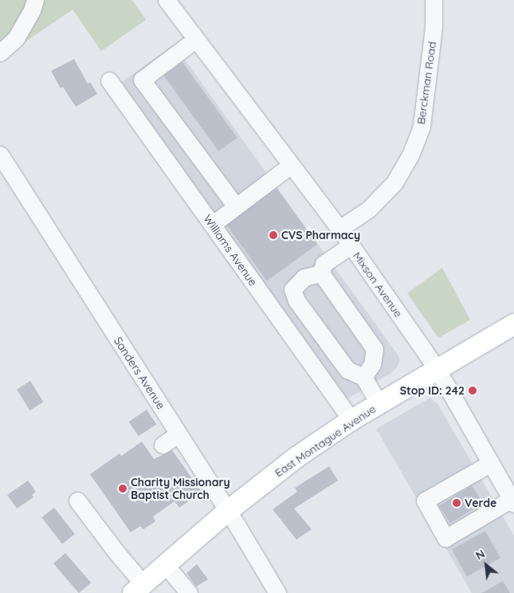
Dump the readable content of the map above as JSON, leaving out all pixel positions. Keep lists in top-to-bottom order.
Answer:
{
  "streets": {
    "main road": ["East Montague Avenue"],
    "street": [
      "Berckman Road",
      "Williams Avenue",
      "Mixson Avenue",
      "Sanders Avenue"
    ]
  },
  "crossings": [
    ["Berckman Road", "Mixson Avenue"],
    ["Williams Avenue", "East Montague Avenue"],
    ["Mixson Avenue", "East Montague Avenue"],
    ["Sanders Avenue", "East Montague Avenue"]
  ],
  "places": [
    "CVS Pharmacy",
    "Stop ID: 242",
    "Charity Missionary Baptist Church",
    "Verde"
  ],
  "north": "top left"
}
